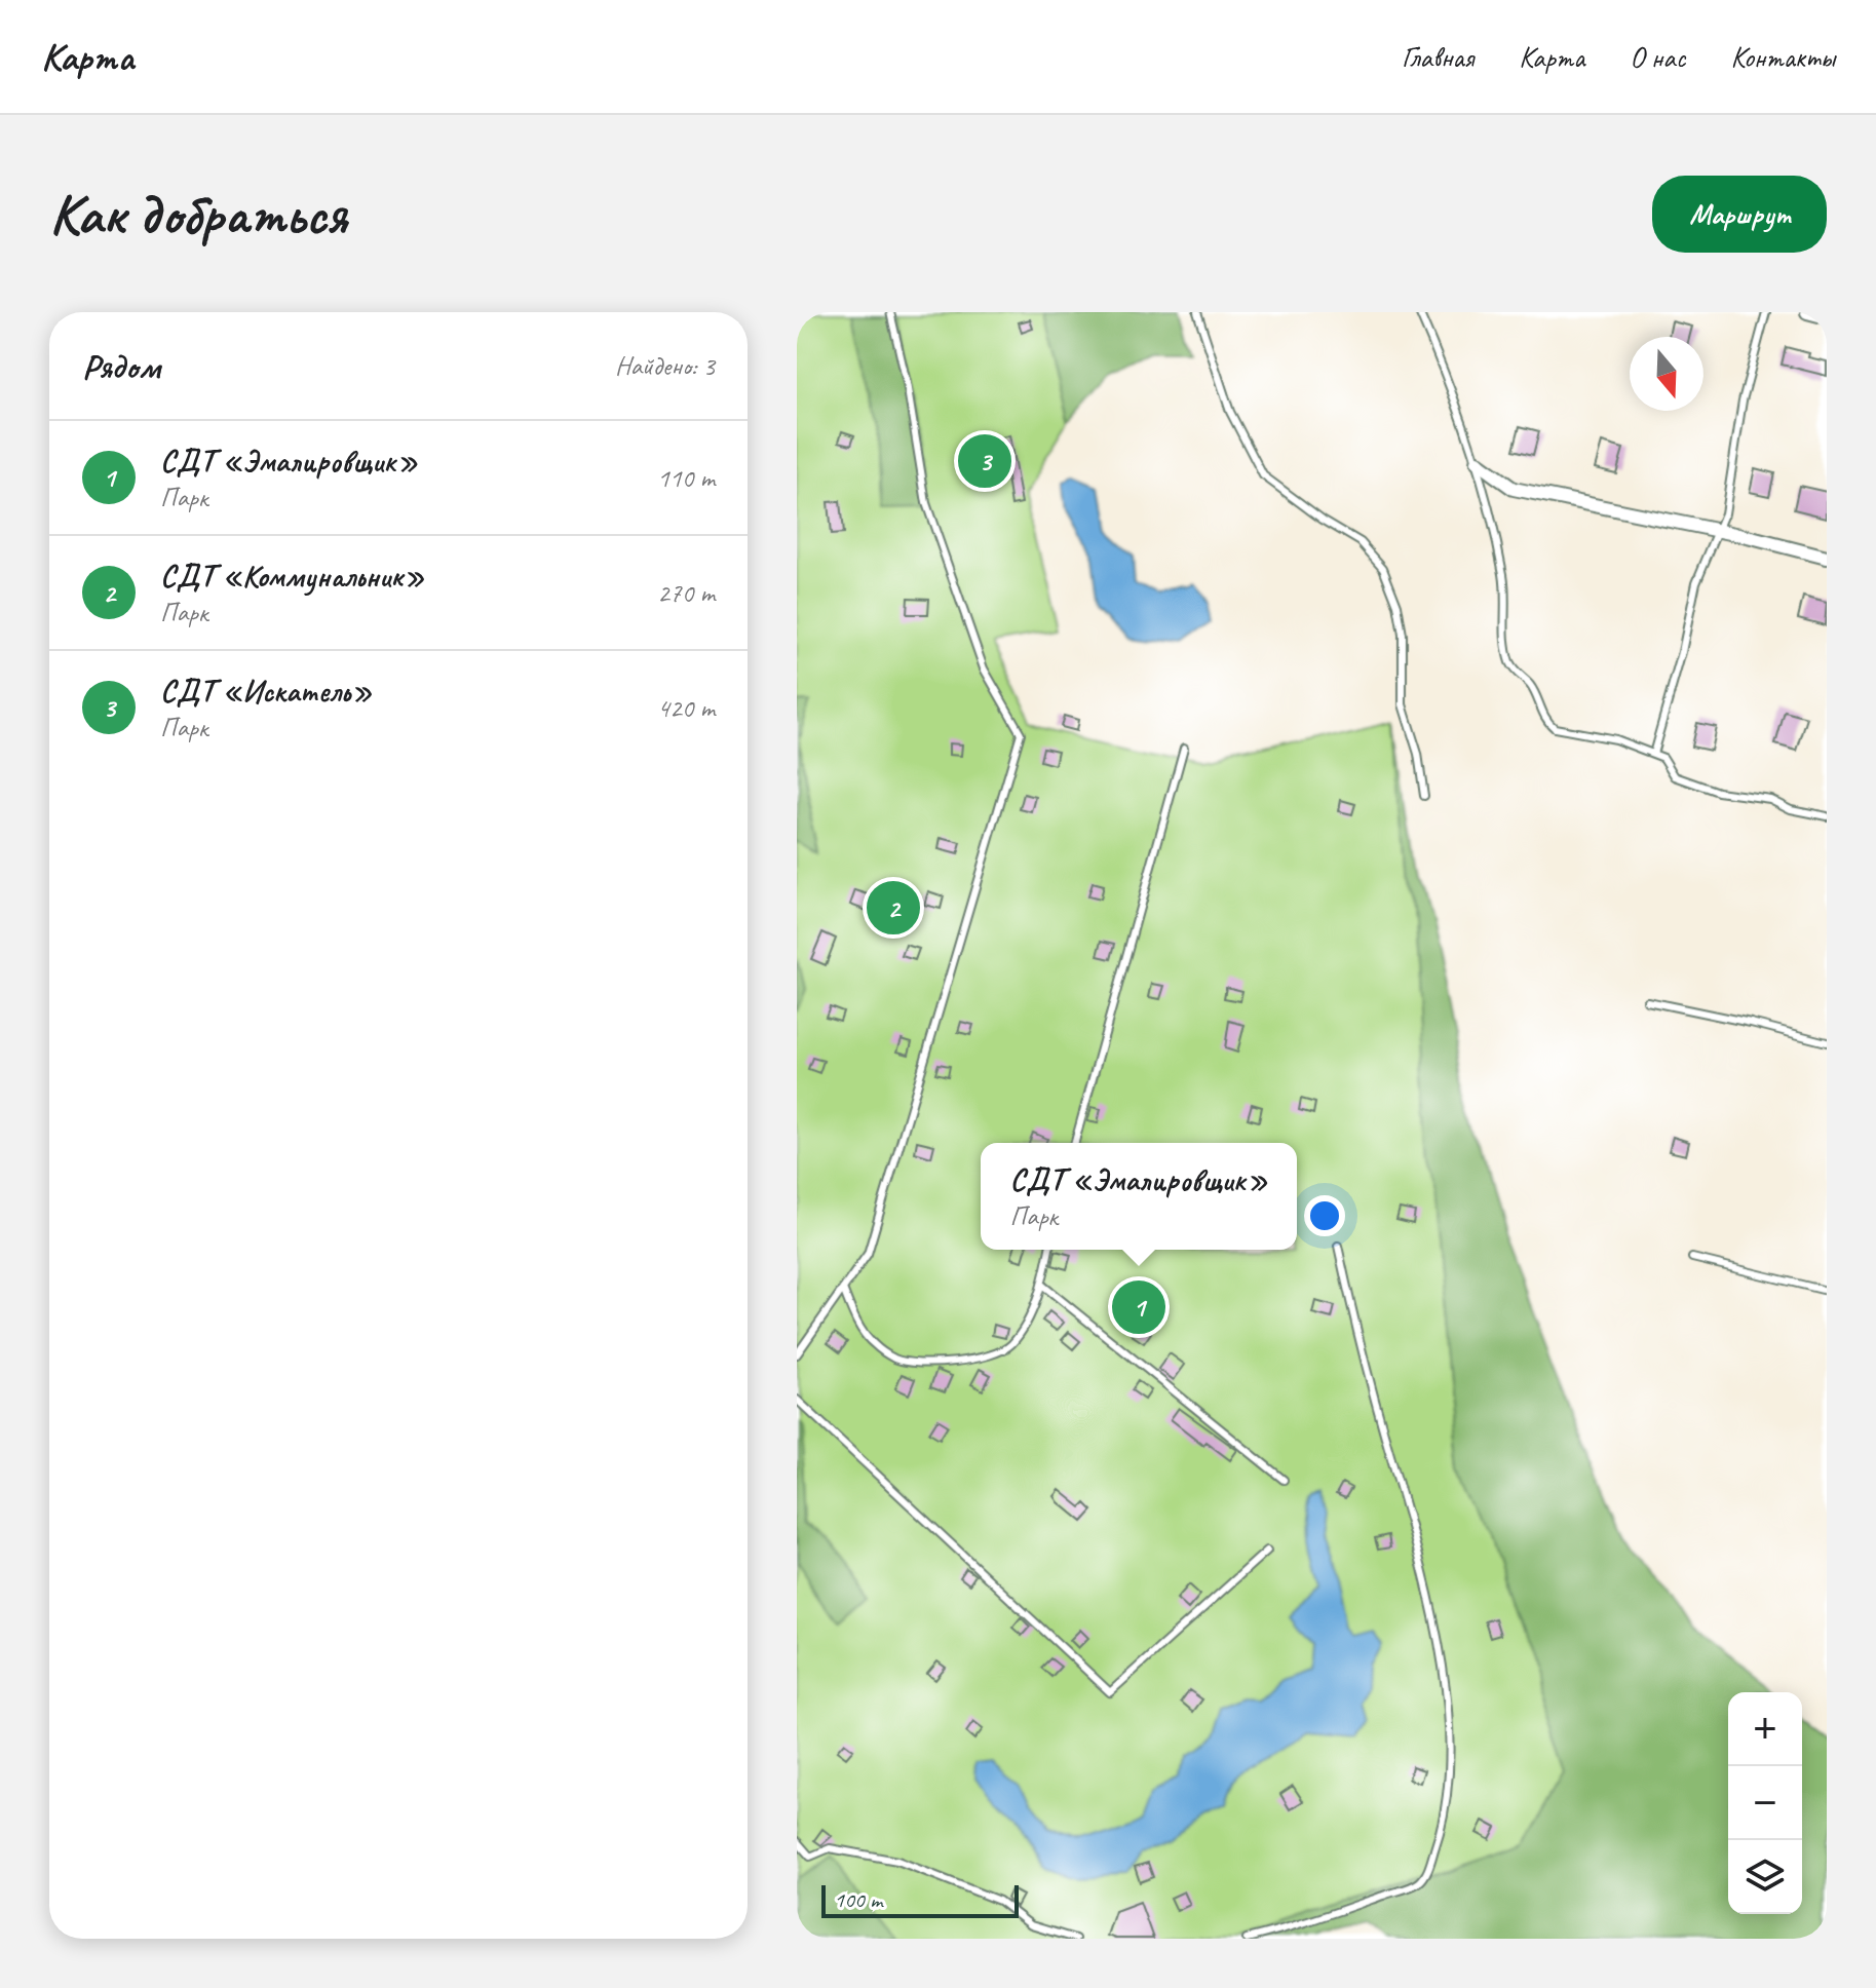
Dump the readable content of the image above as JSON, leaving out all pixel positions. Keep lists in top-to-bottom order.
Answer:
{
  "scale_bar": "100 m",
  "north": "bottom",
  "page": {
    "header": "Карта",
    "nav": [
      "Главная",
      "Карта",
      "О нас",
      "Контакты"
    ],
    "buttons": "Маршрут",
    "title": "Как добраться",
    "heading": ["Рядом", "Найдено: 3"],
    "list": [
      {
        "mark": "1",
        "name": "СДТ «Эмалировщик»",
        "note": "Парк",
        "value": "110 m"
      },
      {
        "mark": "2",
        "name": "СДТ «Коммунальник»",
        "note": "Парк",
        "value": "270 m"
      },
      {
        "mark": "3",
        "name": "СДТ «Искатель»",
        "note": "Парк",
        "value": "420 m"
      }
    ],
    "pins": ["3", "2", "1"],
    "popup": ["СДТ «Эмалировщик»", "Парк"],
    "map_buttons": ["+", "−"],
    "scale": "100 m"
  }
}
